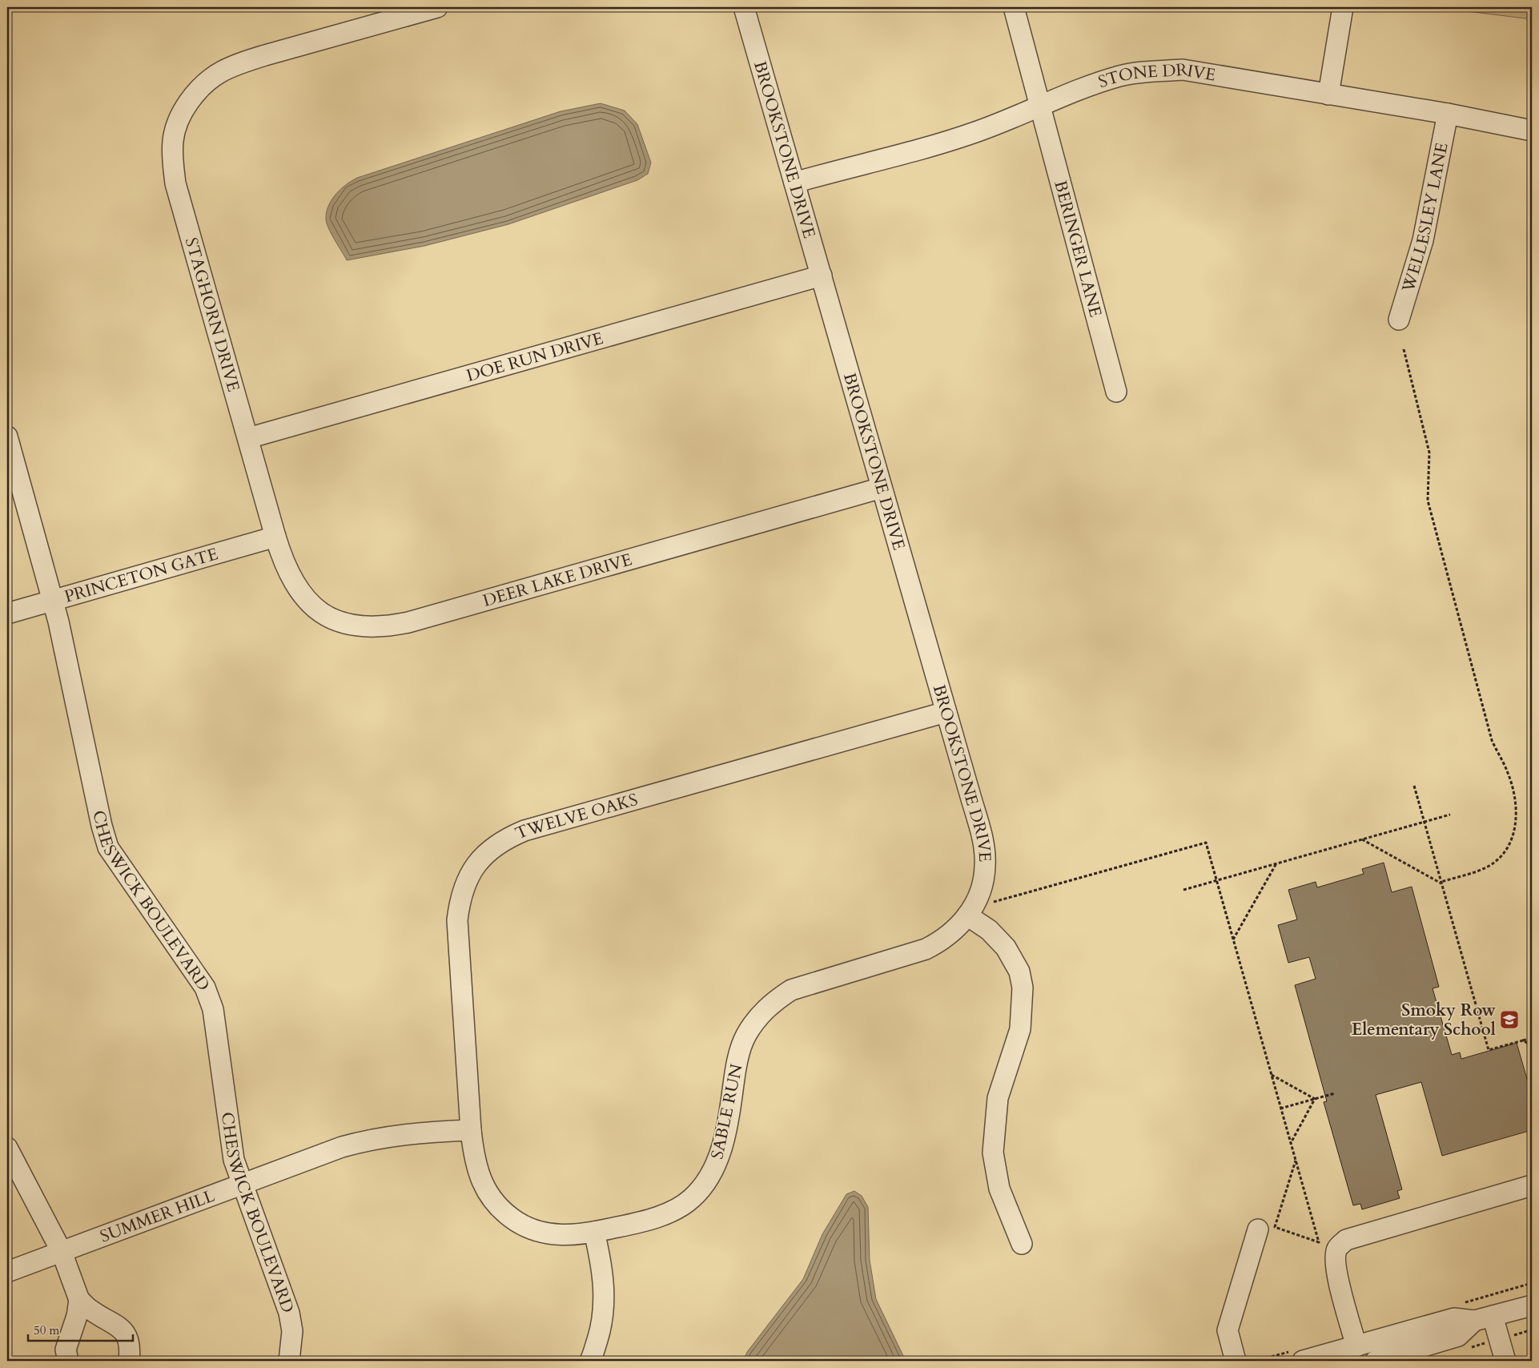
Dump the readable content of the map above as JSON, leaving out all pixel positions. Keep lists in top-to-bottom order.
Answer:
{
  "streets": {
    "street": [
      "STONE DRIVE",
      "BROOKSTONE DRIVE",
      "WELLESLEY LANE",
      "BERINGER LANE",
      "STAGHORN DRIVE",
      "DOE RUN DRIVE",
      "PRINCETON GATE",
      "DEER LAKE DRIVE",
      "TWELVE OAKS",
      "CHESWICK BOULEVARD",
      "SABLE RUN",
      "SUMMER HILL"
    ]
  },
  "crossings": [
    ["STONE DRIVE", "BROOKSTONE DRIVE"],
    ["STONE DRIVE", "WELLESLEY LANE"],
    ["STONE DRIVE", "BERINGER LANE"],
    ["BROOKSTONE DRIVE", "DOE RUN DRIVE"],
    ["BROOKSTONE DRIVE", "DEER LAKE DRIVE"],
    ["BROOKSTONE DRIVE", "TWELVE OAKS"],
    ["BROOKSTONE DRIVE", "SABLE RUN"],
    ["STAGHORN DRIVE", "DOE RUN DRIVE"],
    ["STAGHORN DRIVE", "PRINCETON GATE"],
    ["STAGHORN DRIVE", "DEER LAKE DRIVE"],
    ["PRINCETON GATE", "DEER LAKE DRIVE"],
    ["PRINCETON GATE", "CHESWICK BOULEVARD"],
    ["TWELVE OAKS", "SABLE RUN"],
    ["TWELVE OAKS", "SUMMER HILL"],
    ["CHESWICK BOULEVARD", "SUMMER HILL"],
    ["SABLE RUN", "SUMMER HILL"]
  ],
  "places": {
    "school or university": ["Smoky Row Elementary School"]
  },
  "scale_bar": "50 m"
}
